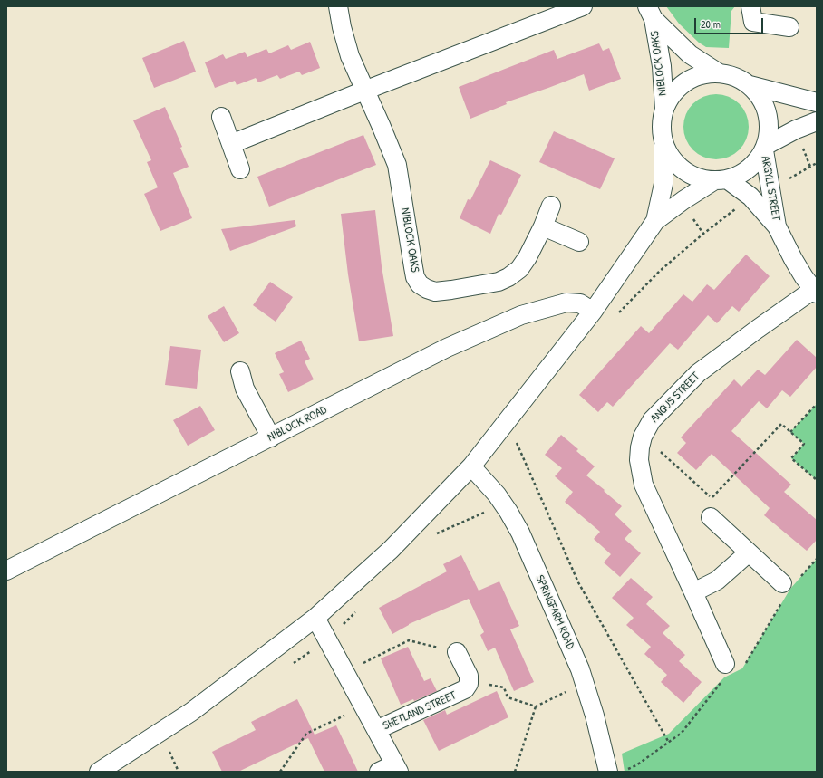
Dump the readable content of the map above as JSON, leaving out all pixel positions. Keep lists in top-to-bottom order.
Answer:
{
  "streets": {
    "street": [
      "NIBLOCK OAKS",
      "ARGYLL STREET",
      "ANGUS STREET",
      "NIBLOCK ROAD",
      "SPRINGFARM ROAD",
      "SHETLAND STREET"
    ]
  },
  "crossings": [
    ["NIBLOCK OAKS", "ARGYLL STREET"],
    ["ARGYLL STREET", "ANGUS STREET"]
  ],
  "scale_bar": "20 m"
}
